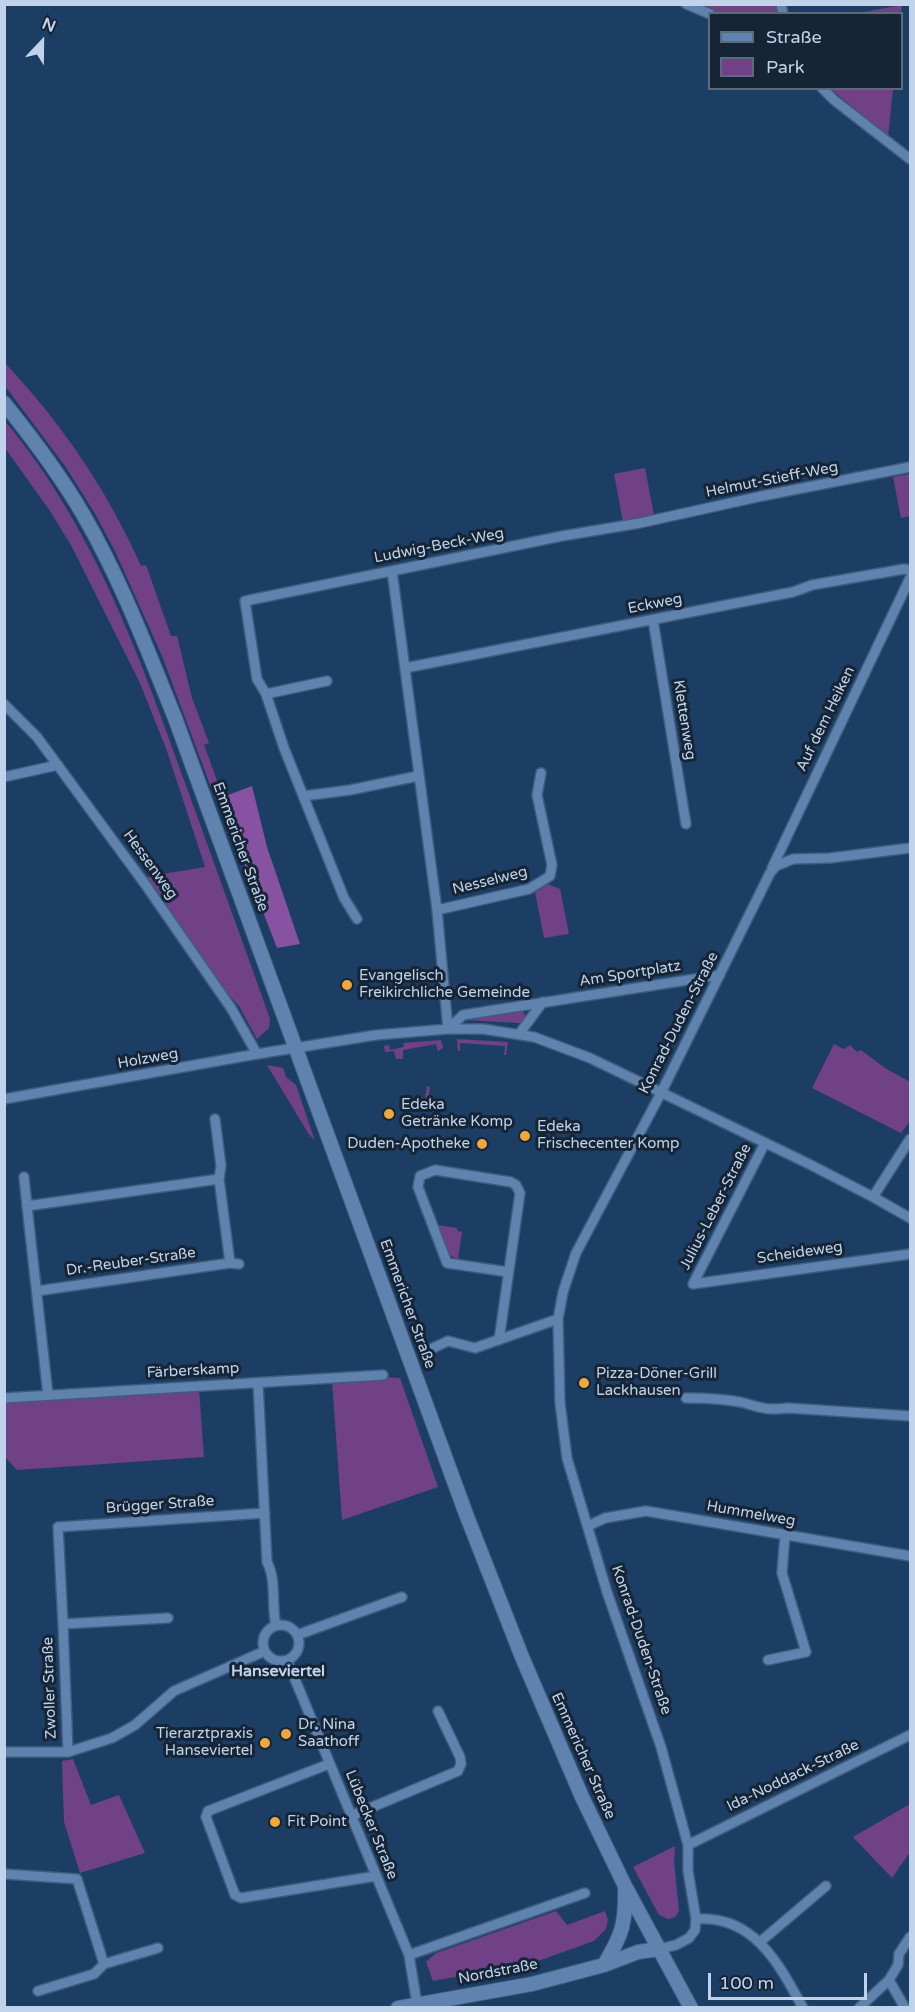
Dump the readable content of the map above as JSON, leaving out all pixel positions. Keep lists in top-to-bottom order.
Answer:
{
  "streets": {
    "main road": ["Emmericher Straße", "Nordstraße"],
    "street": [
      "Helmut-Stieff-Weg",
      "Ludwig-Beck-Weg",
      "Eckweg",
      "Auf dem Heiken",
      "Klettenweg",
      "Hessenweg",
      "Nesselweg",
      "Am Sportplatz",
      "Konrad-Duden-Straße",
      "Holzweg",
      "Julius-Leber-Straße",
      "Scheideweg",
      "Dr.-Reuber-Straße",
      "Färberskamp",
      "Brügger Straße",
      "Hummelweg",
      "Zwoller Straße",
      "Ida-Noddack-Straße",
      "Lübecker Straße"
    ]
  },
  "crossings": [
    ["Helmut-Stieff-Weg", "Ludwig-Beck-Weg"],
    ["Eckweg", "Klettenweg"],
    ["Auf dem Heiken", "Konrad-Duden-Straße"],
    ["Emmericher Straße", "Holzweg"],
    ["Emmericher Straße", "Julius-Leber-Straße"],
    ["Emmericher Straße", "Nordstraße"],
    ["Hessenweg", "Holzweg"],
    ["Am Sportplatz", "Konrad-Duden-Straße"],
    ["Am Sportplatz", "Julius-Leber-Straße"],
    ["Konrad-Duden-Straße", "Julius-Leber-Straße"],
    ["Konrad-Duden-Straße", "Hummelweg"],
    ["Konrad-Duden-Straße", "Ida-Noddack-Straße"],
    ["Holzweg", "Julius-Leber-Straße"],
    ["Julius-Leber-Straße", "Scheideweg"],
    ["Brügger Straße", "Zwoller Straße"],
    ["Lübecker Straße", "Nordstraße"]
  ],
  "districts": ["Hanseviertel"],
  "places": [
    "Evangelisch Freikirchliche Gemeinde",
    "Edeka Getränke Komp",
    "Edeka Frischecenter Komp",
    "Duden-Apotheke",
    "Pizza-Döner-Grill Lackhausen",
    "Dr. Nina Saathoff",
    "Tierarztpraxis Hanseviertel",
    "Fit Point"
  ],
  "legend": ["Straße", "Park"],
  "scale_bar": "100 m",
  "north": "top"
}
